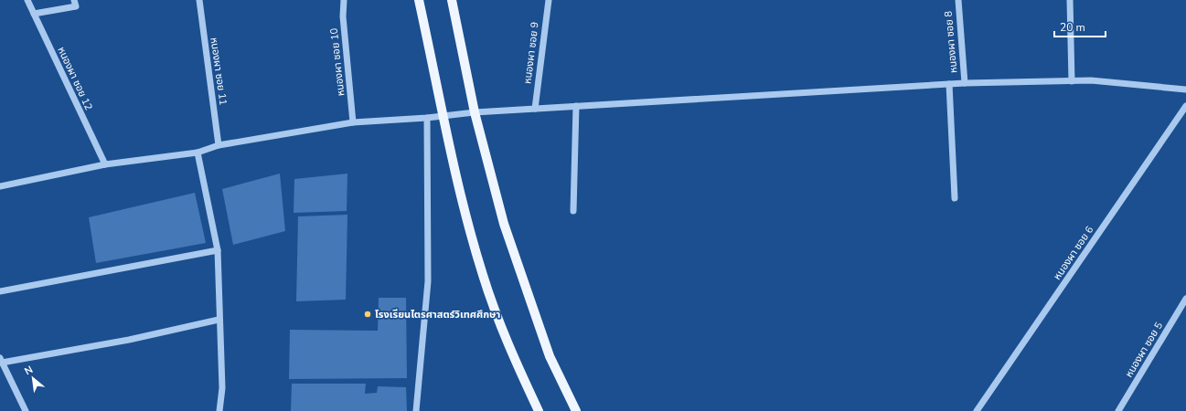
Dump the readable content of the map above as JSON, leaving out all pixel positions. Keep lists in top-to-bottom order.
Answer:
{
  "streets": {
    "street": [
      "หนองผา ซอย 8",
      "หนองผา ซอย 9",
      "หนองผา ซอย 10",
      "หนองผา ซอย 11",
      "หนองผา ซอย 12",
      "หนองผา ซอย 6",
      "หนองผา ซอย 5"
    ]
  },
  "places": ["โรงเรียนไตรศาสตร์วิเทศศึกษา"],
  "scale_bar": "20 m",
  "north": "top left"
}
